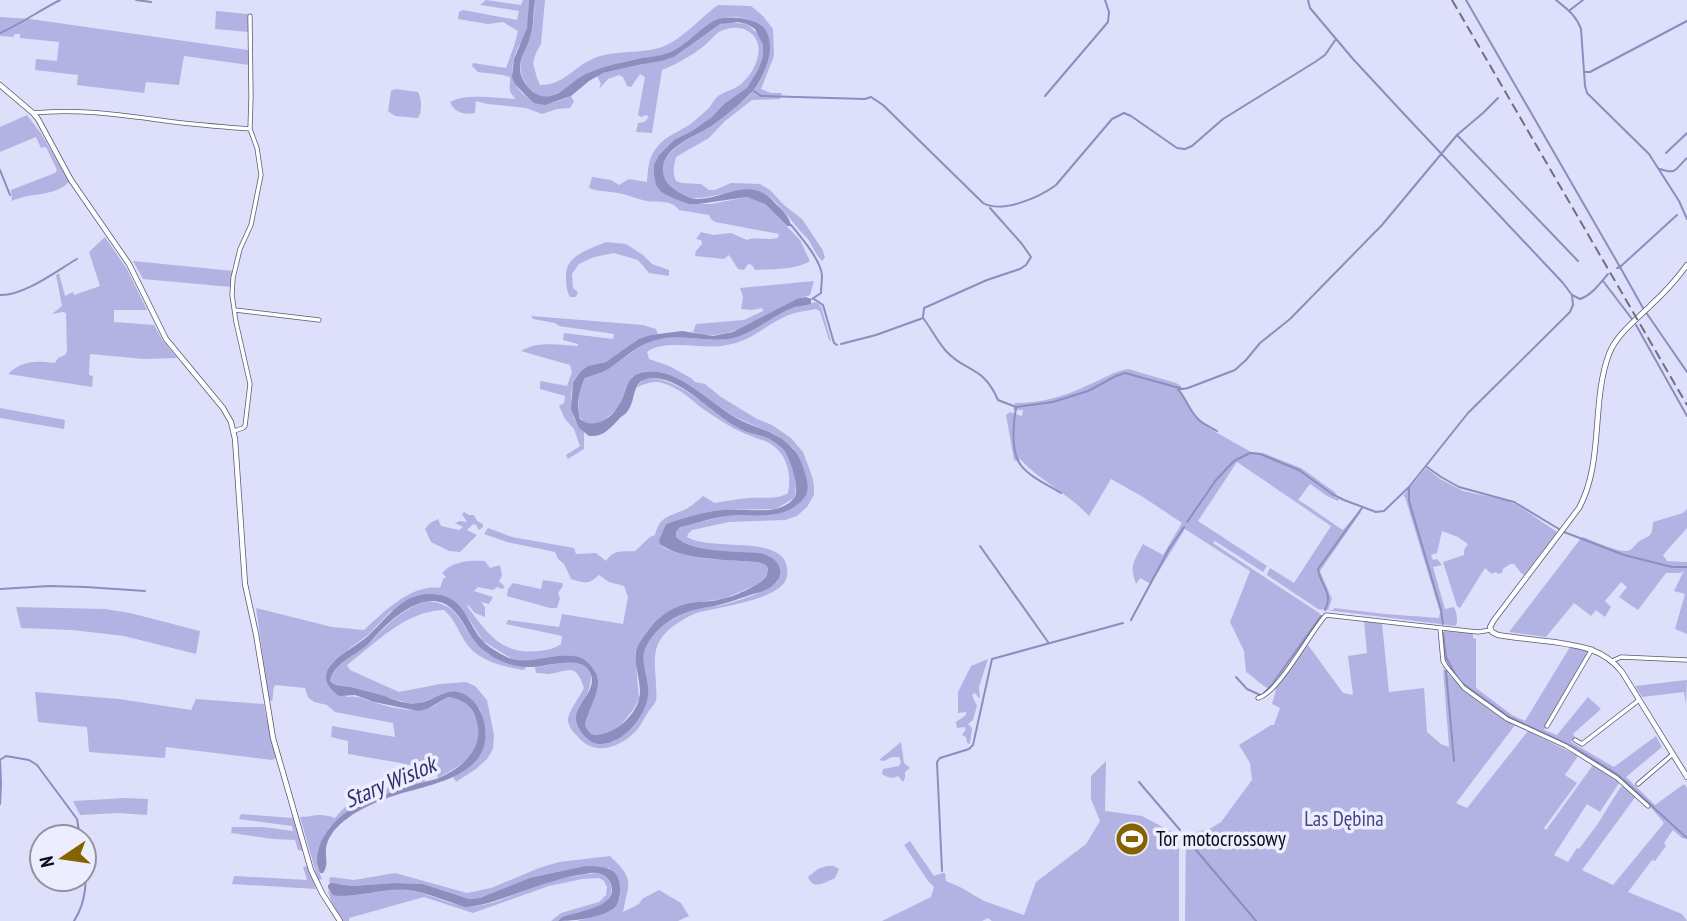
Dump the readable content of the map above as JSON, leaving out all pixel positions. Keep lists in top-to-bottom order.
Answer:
{
  "water": ["Stary Wislok"],
  "parks": ["Las Dębina"],
  "places": {
    "sports": ["Tor motocrossowy"]
  },
  "north": "left"
}
